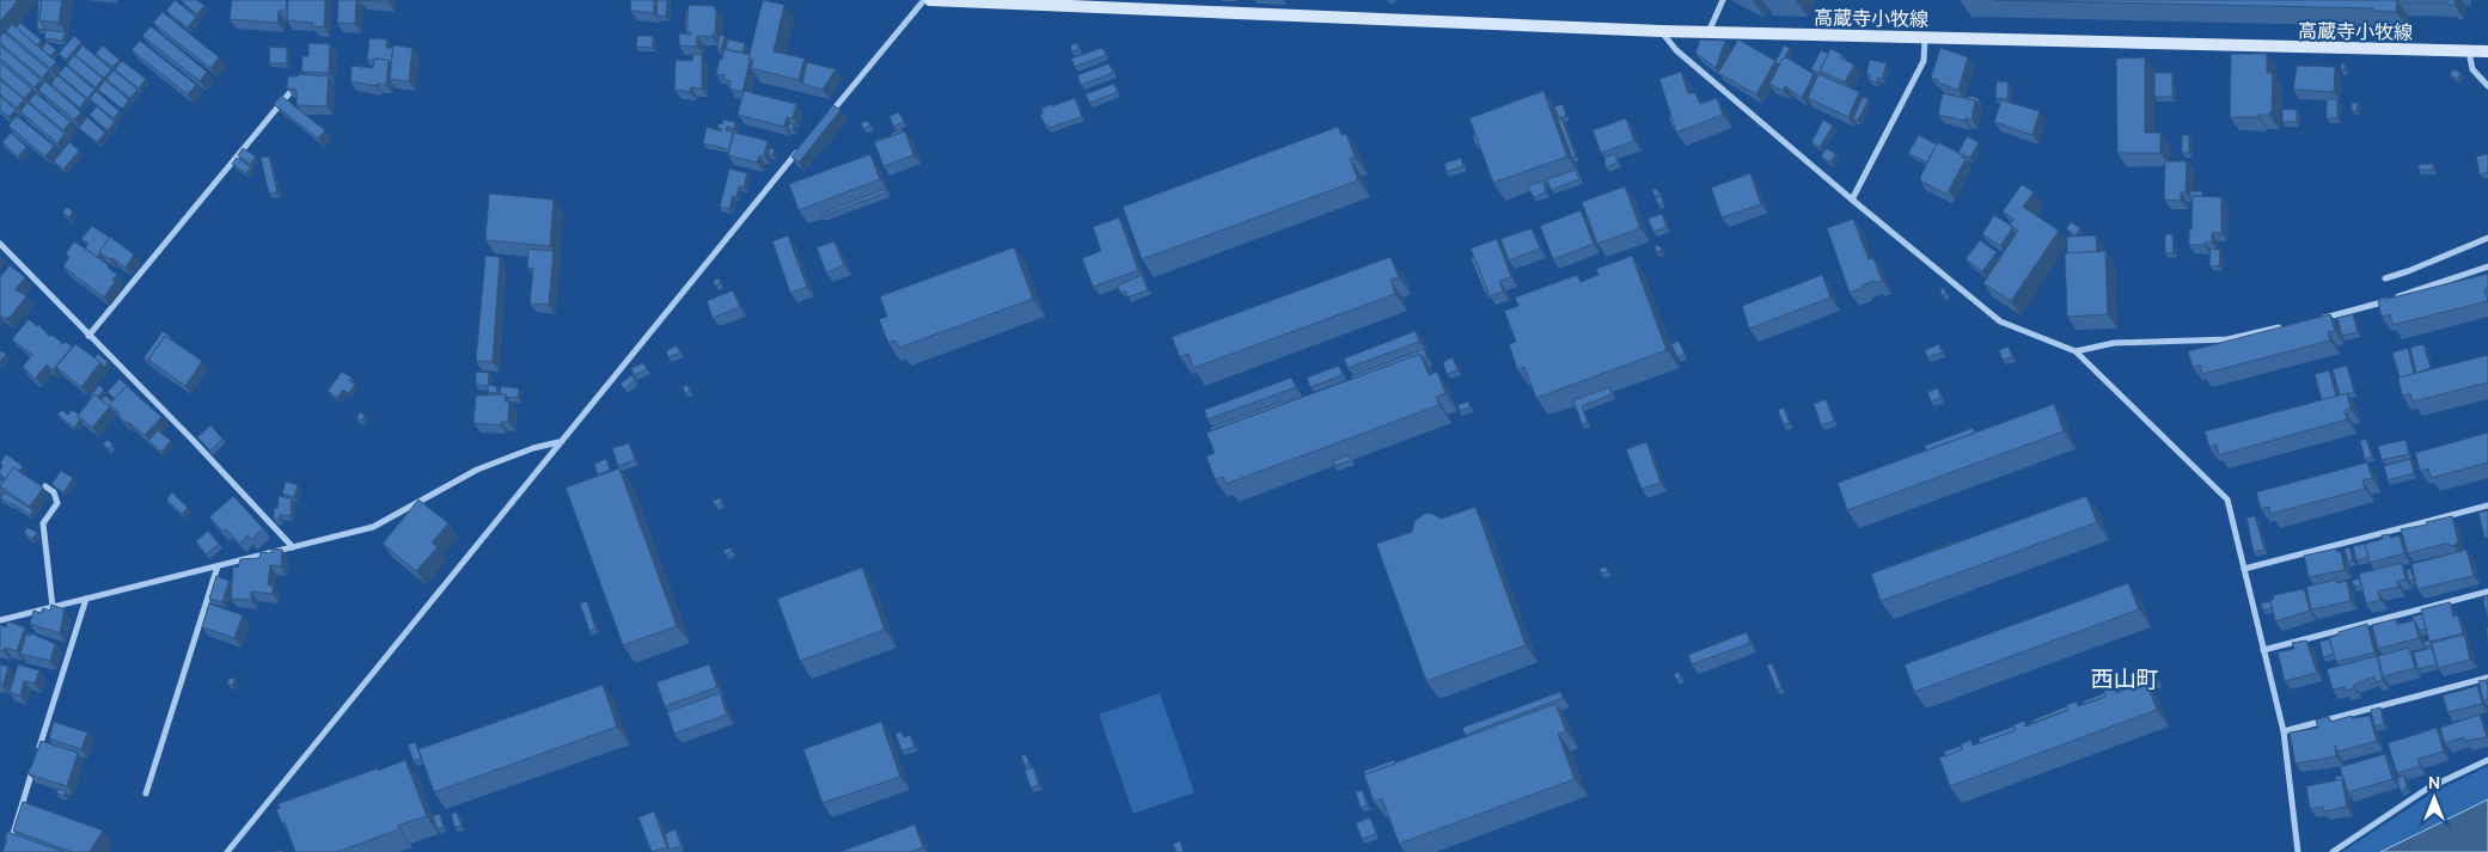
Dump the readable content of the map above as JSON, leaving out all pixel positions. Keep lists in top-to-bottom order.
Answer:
{
  "streets": {
    "main road": ["高蔵寺小牧線"]
  },
  "districts": ["西山町"],
  "north": "top"
}
